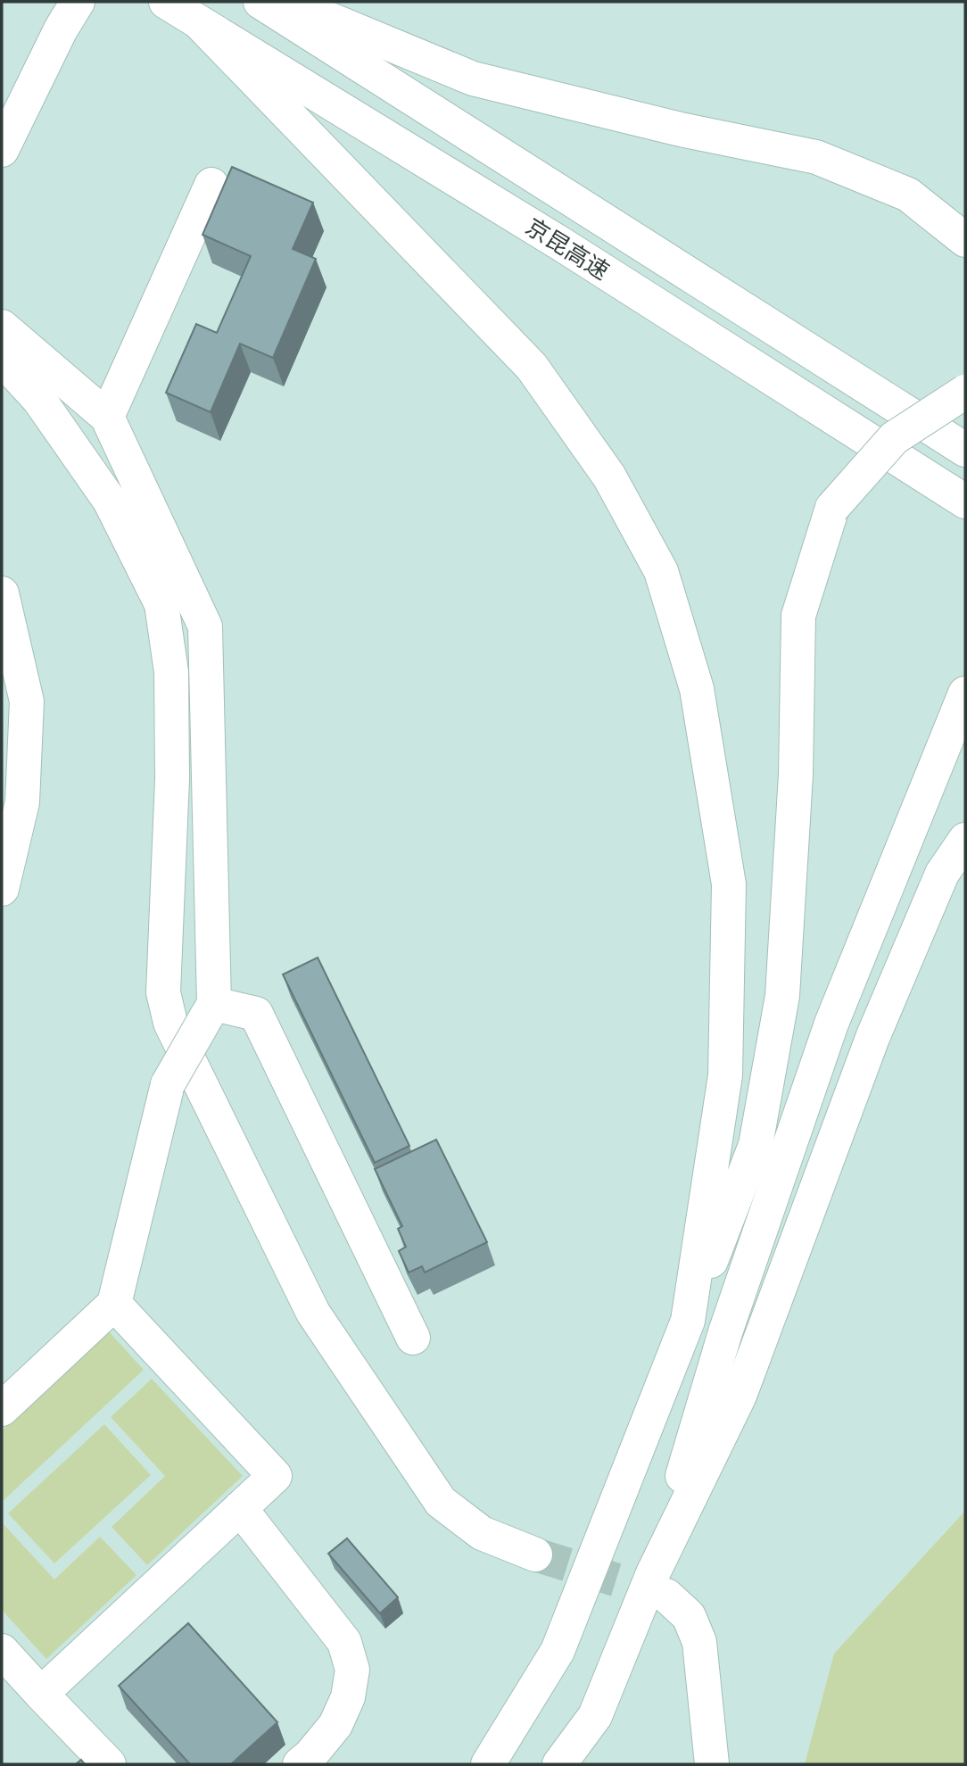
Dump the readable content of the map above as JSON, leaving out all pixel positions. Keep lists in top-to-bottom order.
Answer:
{
  "streets": {
    "main road": ["京昆高速"]
  }
}
